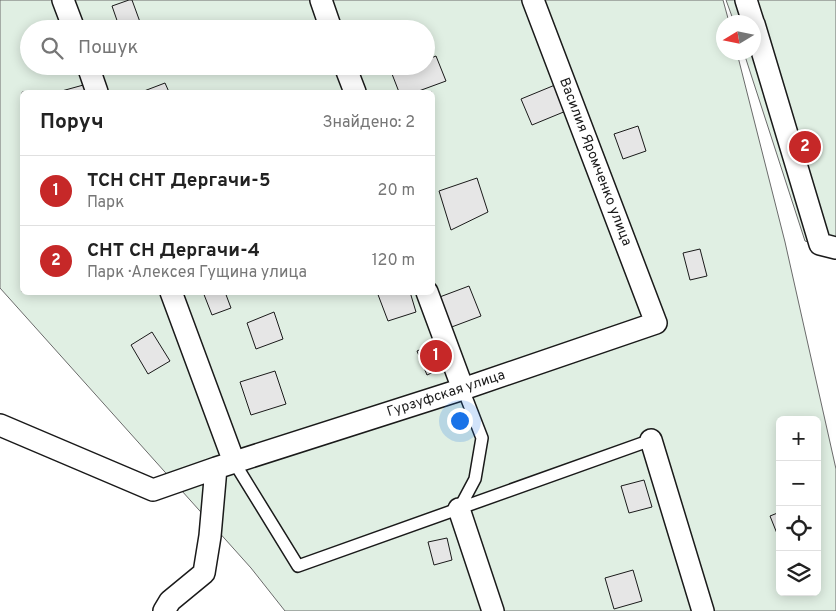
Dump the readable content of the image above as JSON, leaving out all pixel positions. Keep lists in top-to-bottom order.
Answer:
{
  "streets": {
    "street": ["Василия Яромченко улица", "Гурзуфская улица"]
  },
  "crossings": [
    ["Василия Яромченко улица", "Гурзуфская улица"]
  ],
  "north": "left",
  "page": {
    "search": "Пошук",
    "heading": ["Поруч", "Знайдено: 2"],
    "pins": ["2", "1"],
    "list": [
      {
        "mark": "1",
        "name": "ТСН СНТ Дергачи-5",
        "note": "Парк",
        "value": "20 m"
      },
      {
        "mark": "2",
        "name": "СНТ СН Дергачи-4",
        "note": "Парк · Алексея Гущина улица",
        "value": "120 m"
      }
    ],
    "map_buttons": ["+", "−"]
  }
}
